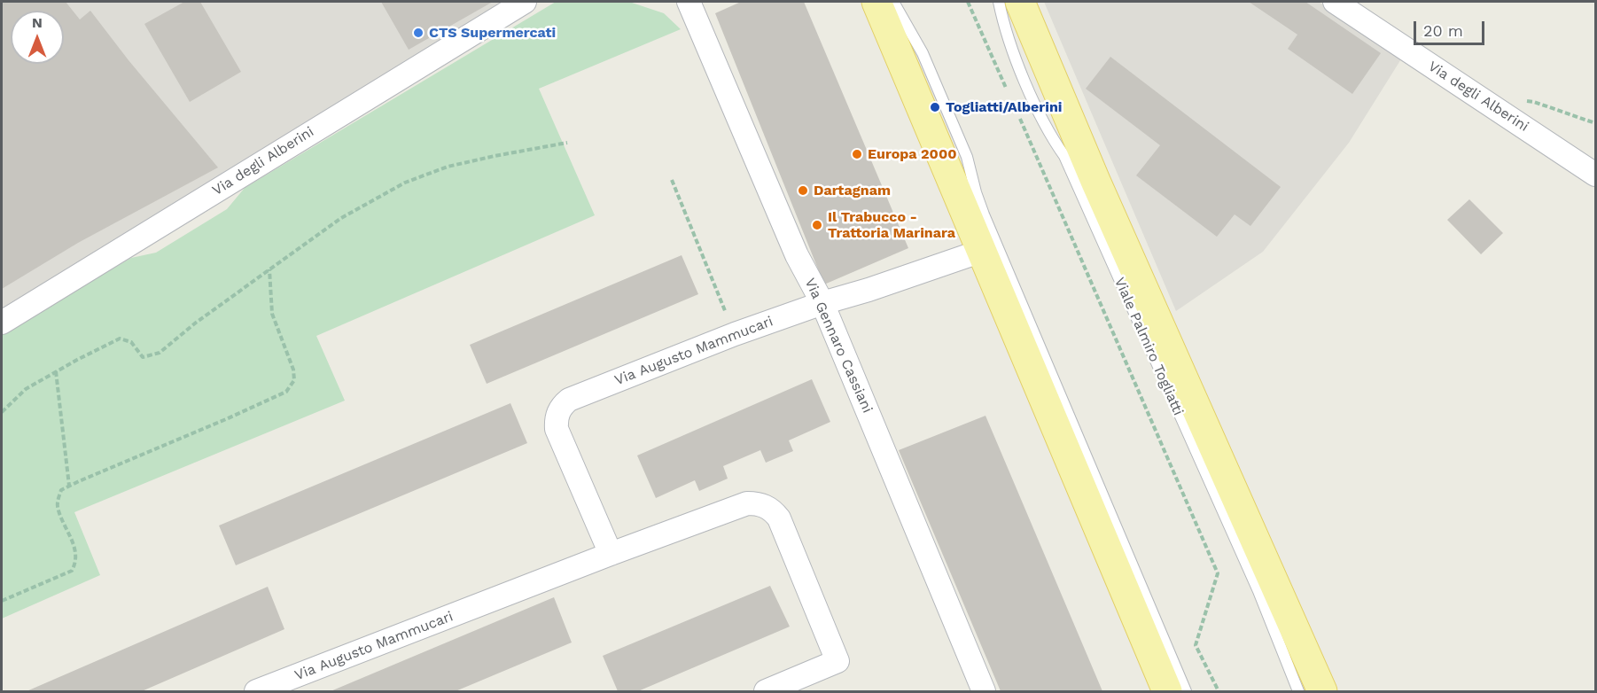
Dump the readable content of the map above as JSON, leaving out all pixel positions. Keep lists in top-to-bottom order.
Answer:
{
  "streets": {
    "main road": ["Viale Palmiro Togliatti"],
    "street": ["Via degli Alberini", "Via Gennaro Cassiani", "Via Augusto Mammucari"]
  },
  "crossings": [
    ["Via Gennaro Cassiani", "Via Augusto Mammucari"]
  ],
  "places": [
    "CTS Supermercati",
    "Togliatti/Alberini",
    "Europa 2000",
    "Dartagnam",
    "Il Trabucco - Trattoria Marinara"
  ],
  "scale_bar": "20 m",
  "north": "top"
}
